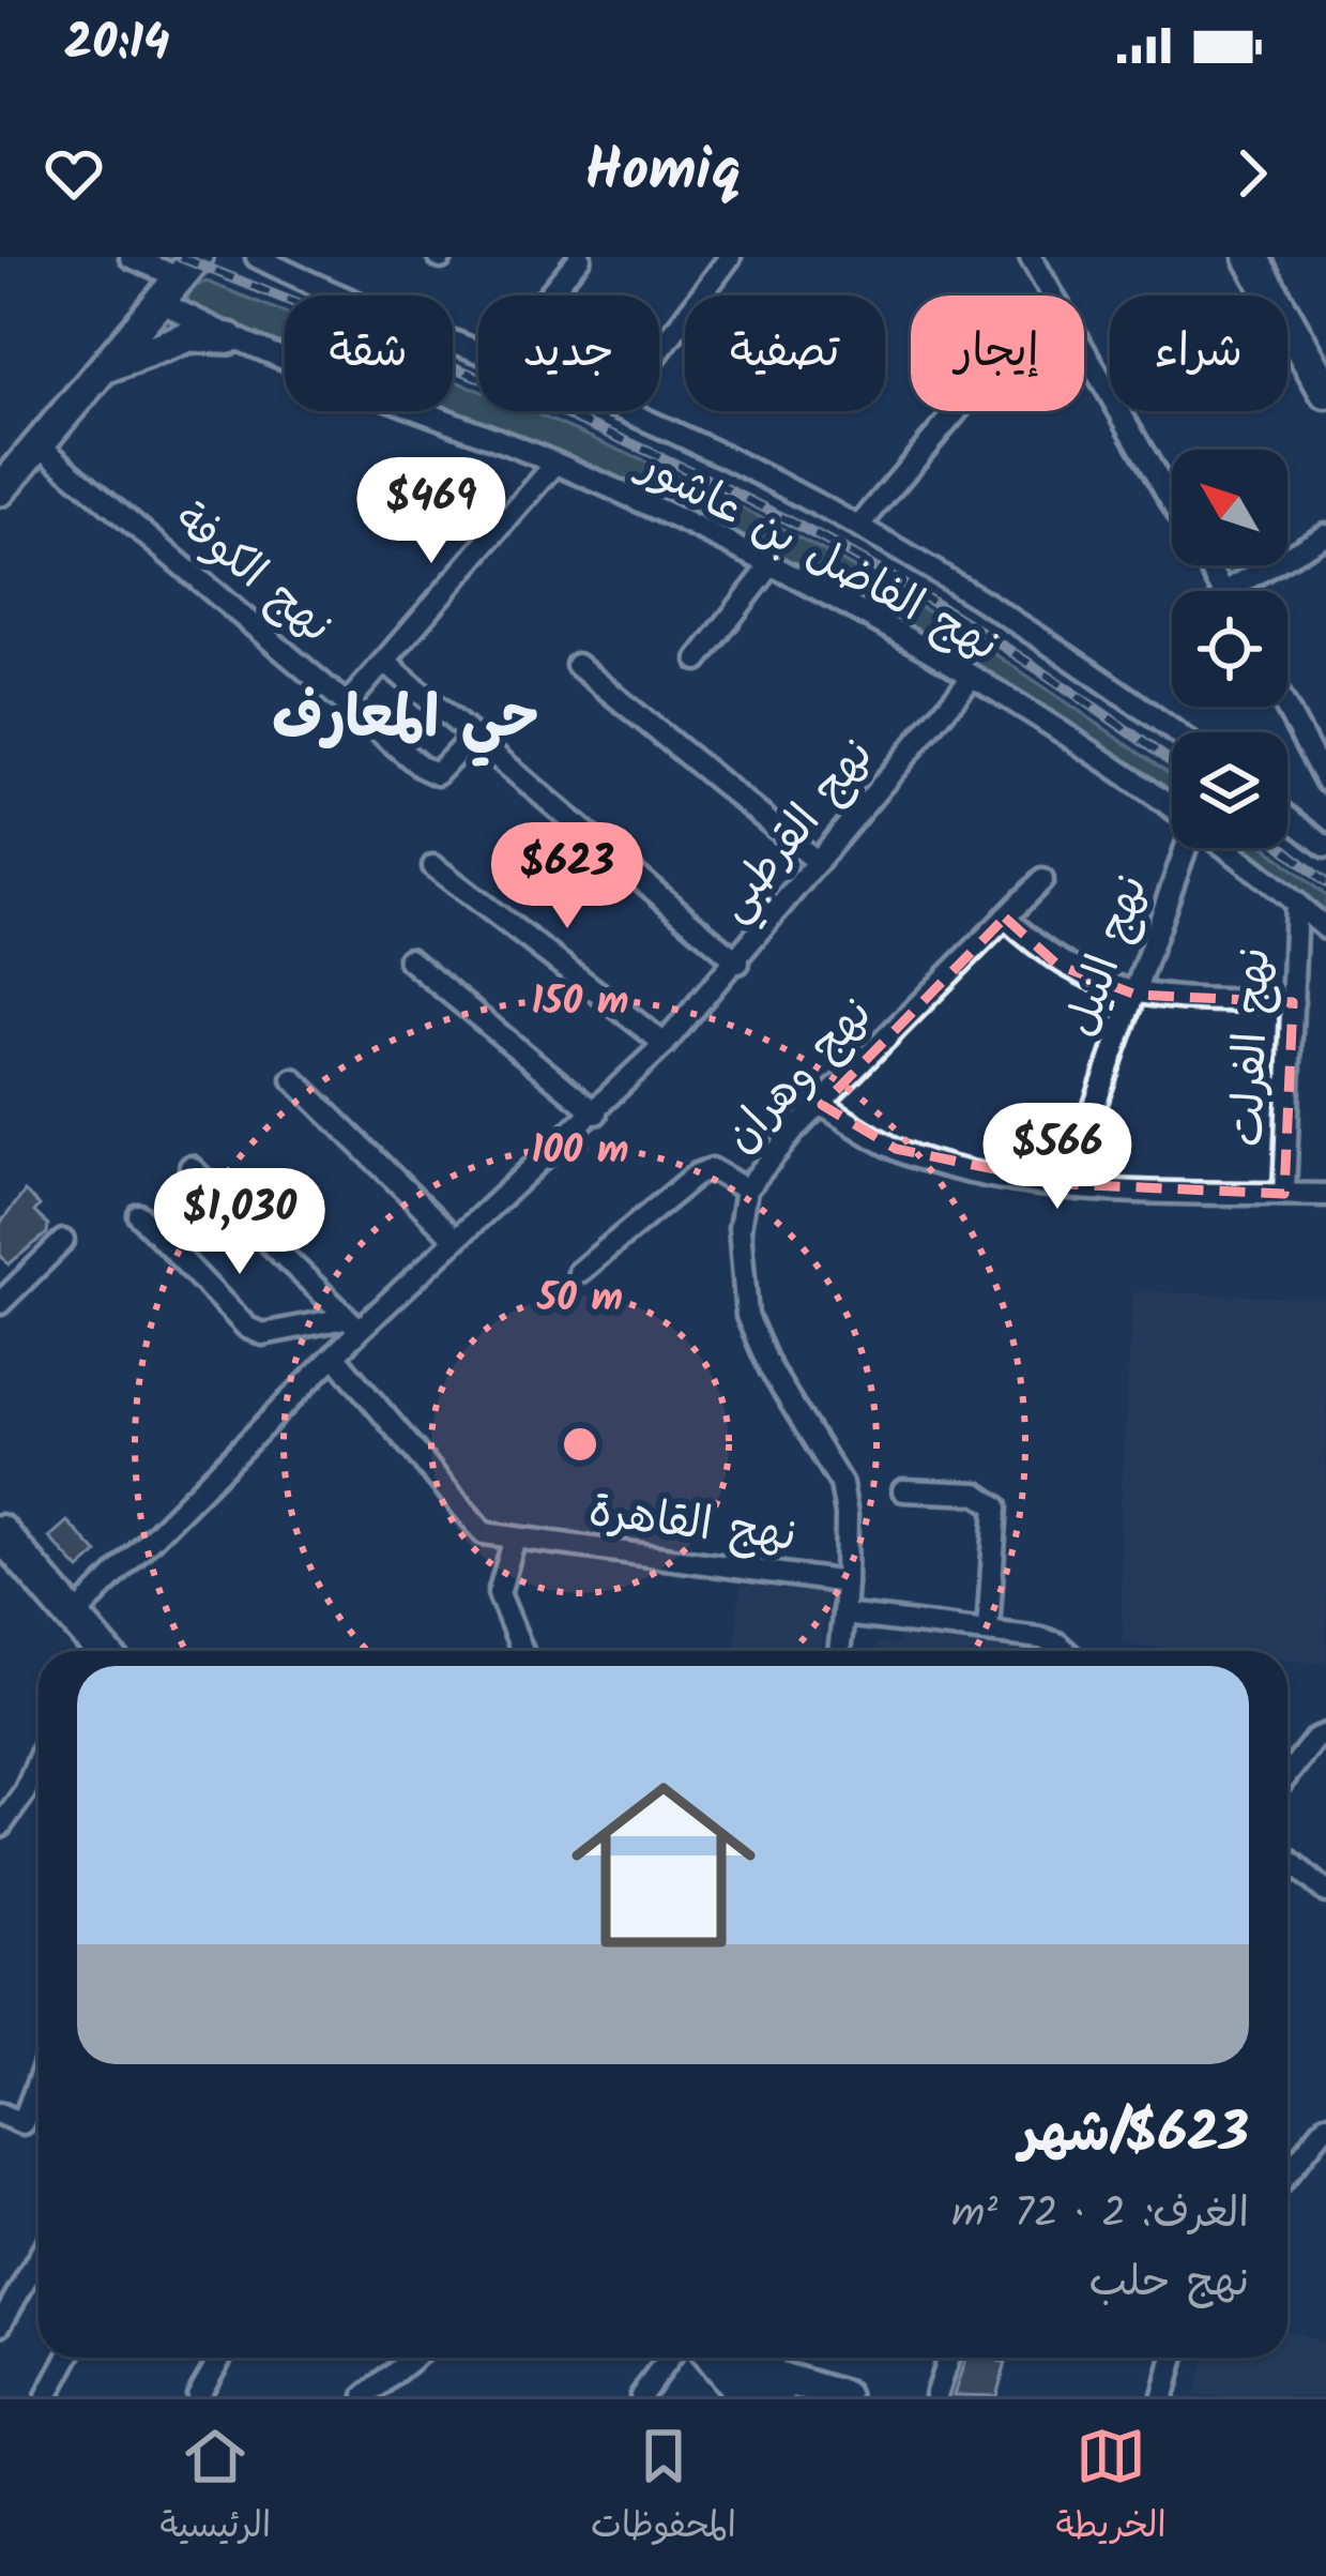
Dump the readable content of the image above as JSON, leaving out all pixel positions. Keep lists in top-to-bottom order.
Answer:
{
  "streets": {
    "street": [
      "نهج الفاضل بن عاشور",
      "نهج الكوفة",
      "نهج القرطبي",
      "نهج النيل",
      "نهج الفرلت",
      "نهج وهران",
      "نهج القاهرة"
    ]
  },
  "crossings": [
    ["نهج الفاضل بن عاشور", "نهج القرطبي"],
    ["نهج الفاضل بن عاشور", "نهج الفرلت"],
    ["نهج القرطبي", "نهج القاهرة"],
    ["نهج وهران", "نهج القاهرة"]
  ],
  "districts": ["حي المعارف"],
  "north": "top left",
  "page": {
    "status": "20:14",
    "header": "Homiq",
    "chip": [
      "شراء",
      "إيجار",
      "تصفية",
      "جديد",
      "شقة"
    ],
    "price": [
      "$469",
      "$623",
      "$566",
      "$1,030"
    ],
    "list": [
      {
        "name": "$623/شهر",
        "note": "الغرف: 2 · 72 m² · نهج حلب"
      }
    ],
    "tabs": ["الخريطة", "المحفوظات", "الرئيسية"]
  },
  "rings": ["150 m", "100 m", "50 m"]
}
